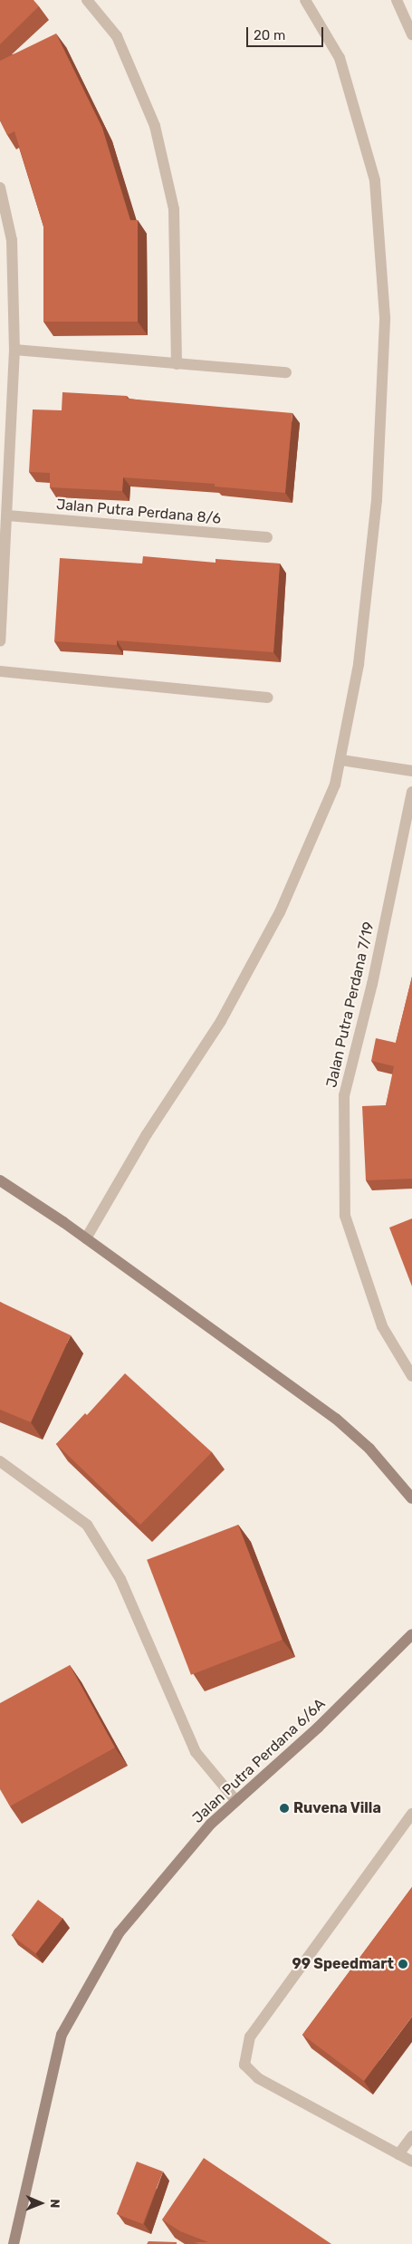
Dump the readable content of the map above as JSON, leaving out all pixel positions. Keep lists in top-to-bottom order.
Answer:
{
  "streets": {
    "street": ["Jalan Putra Perdana 8/6", "Jalan Putra Perdana 7/19", "Jalan Putra Perdana 6/6A"]
  },
  "places": ["Ruvena Villa", "99 Speedmart"],
  "scale_bar": "20 m",
  "north": "right"
}
